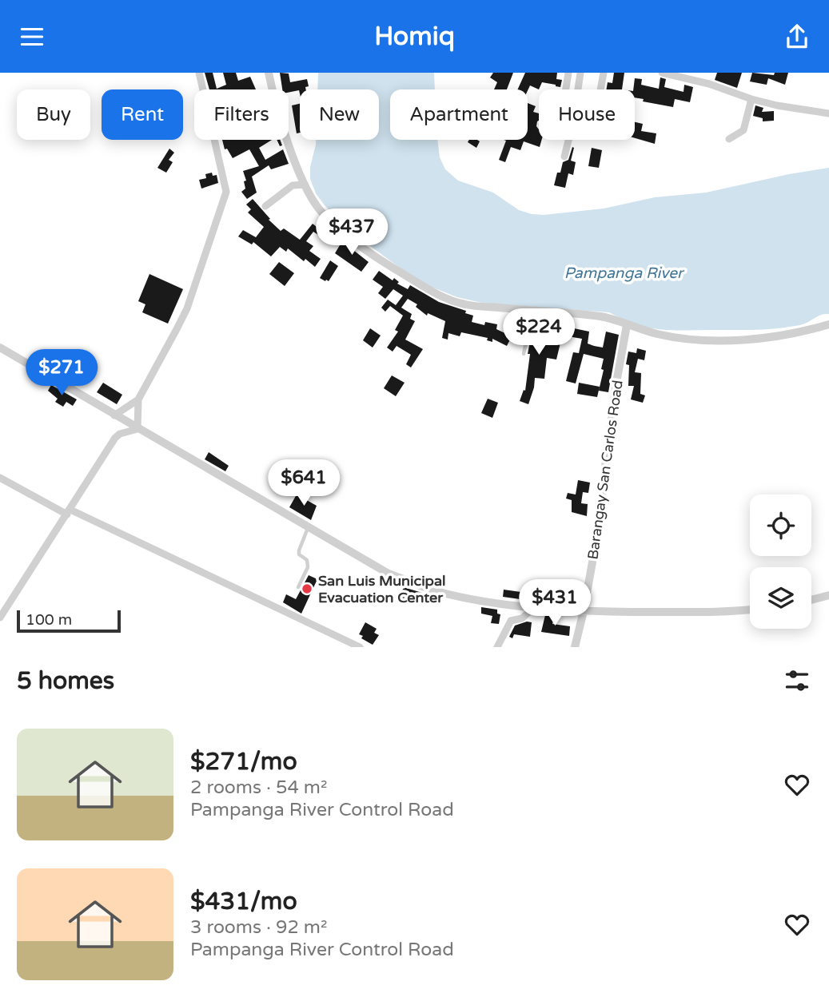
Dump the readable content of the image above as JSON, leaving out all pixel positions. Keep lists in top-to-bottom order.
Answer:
{
  "streets": {
    "street": ["Barangay San Carlos Road"]
  },
  "water": ["Pampanga River"],
  "places": ["San Luis Municipal Evacuation Center"],
  "scale_bar": "100 m",
  "page": {
    "header": "Homiq",
    "chip": [
      "Buy",
      "Rent",
      "Filters",
      "New",
      "Apartment",
      "House"
    ],
    "price": [
      "$437",
      "$224",
      "$271",
      "$641",
      "$431"
    ],
    "scale": "100 m",
    "heading": "5 homes",
    "list": [
      {
        "name": "$271/mo",
        "note": "2 rooms · 54 m² · Pampanga River Control Road"
      },
      {
        "name": "$431/mo",
        "note": "3 rooms · 92 m² · Pampanga River Control Road"
      }
    ]
  }
}
